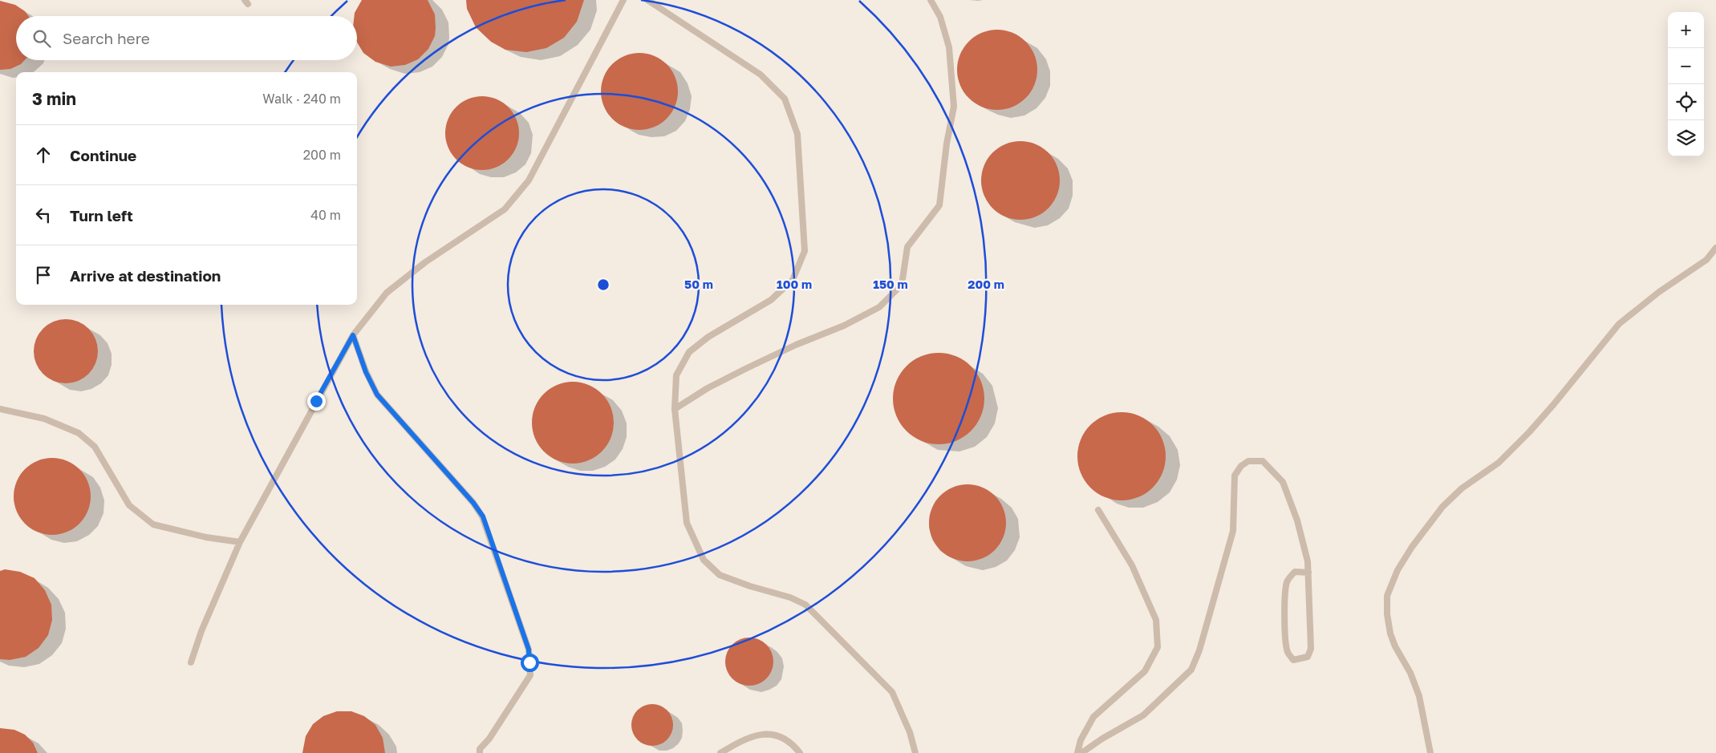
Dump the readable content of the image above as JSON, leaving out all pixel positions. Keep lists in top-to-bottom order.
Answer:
{
  "page": {
    "map_buttons": ["+", "−"],
    "search": "Search here",
    "heading": ["3 min", "Walk · 240 m"],
    "list": [
      ["Continue", "200 m"],
      ["Turn left", "40 m"],
      "Arrive at destination"
    ]
  },
  "rings": [
    "50 m",
    "100 m",
    "150 m",
    "200 m"
  ]
}
